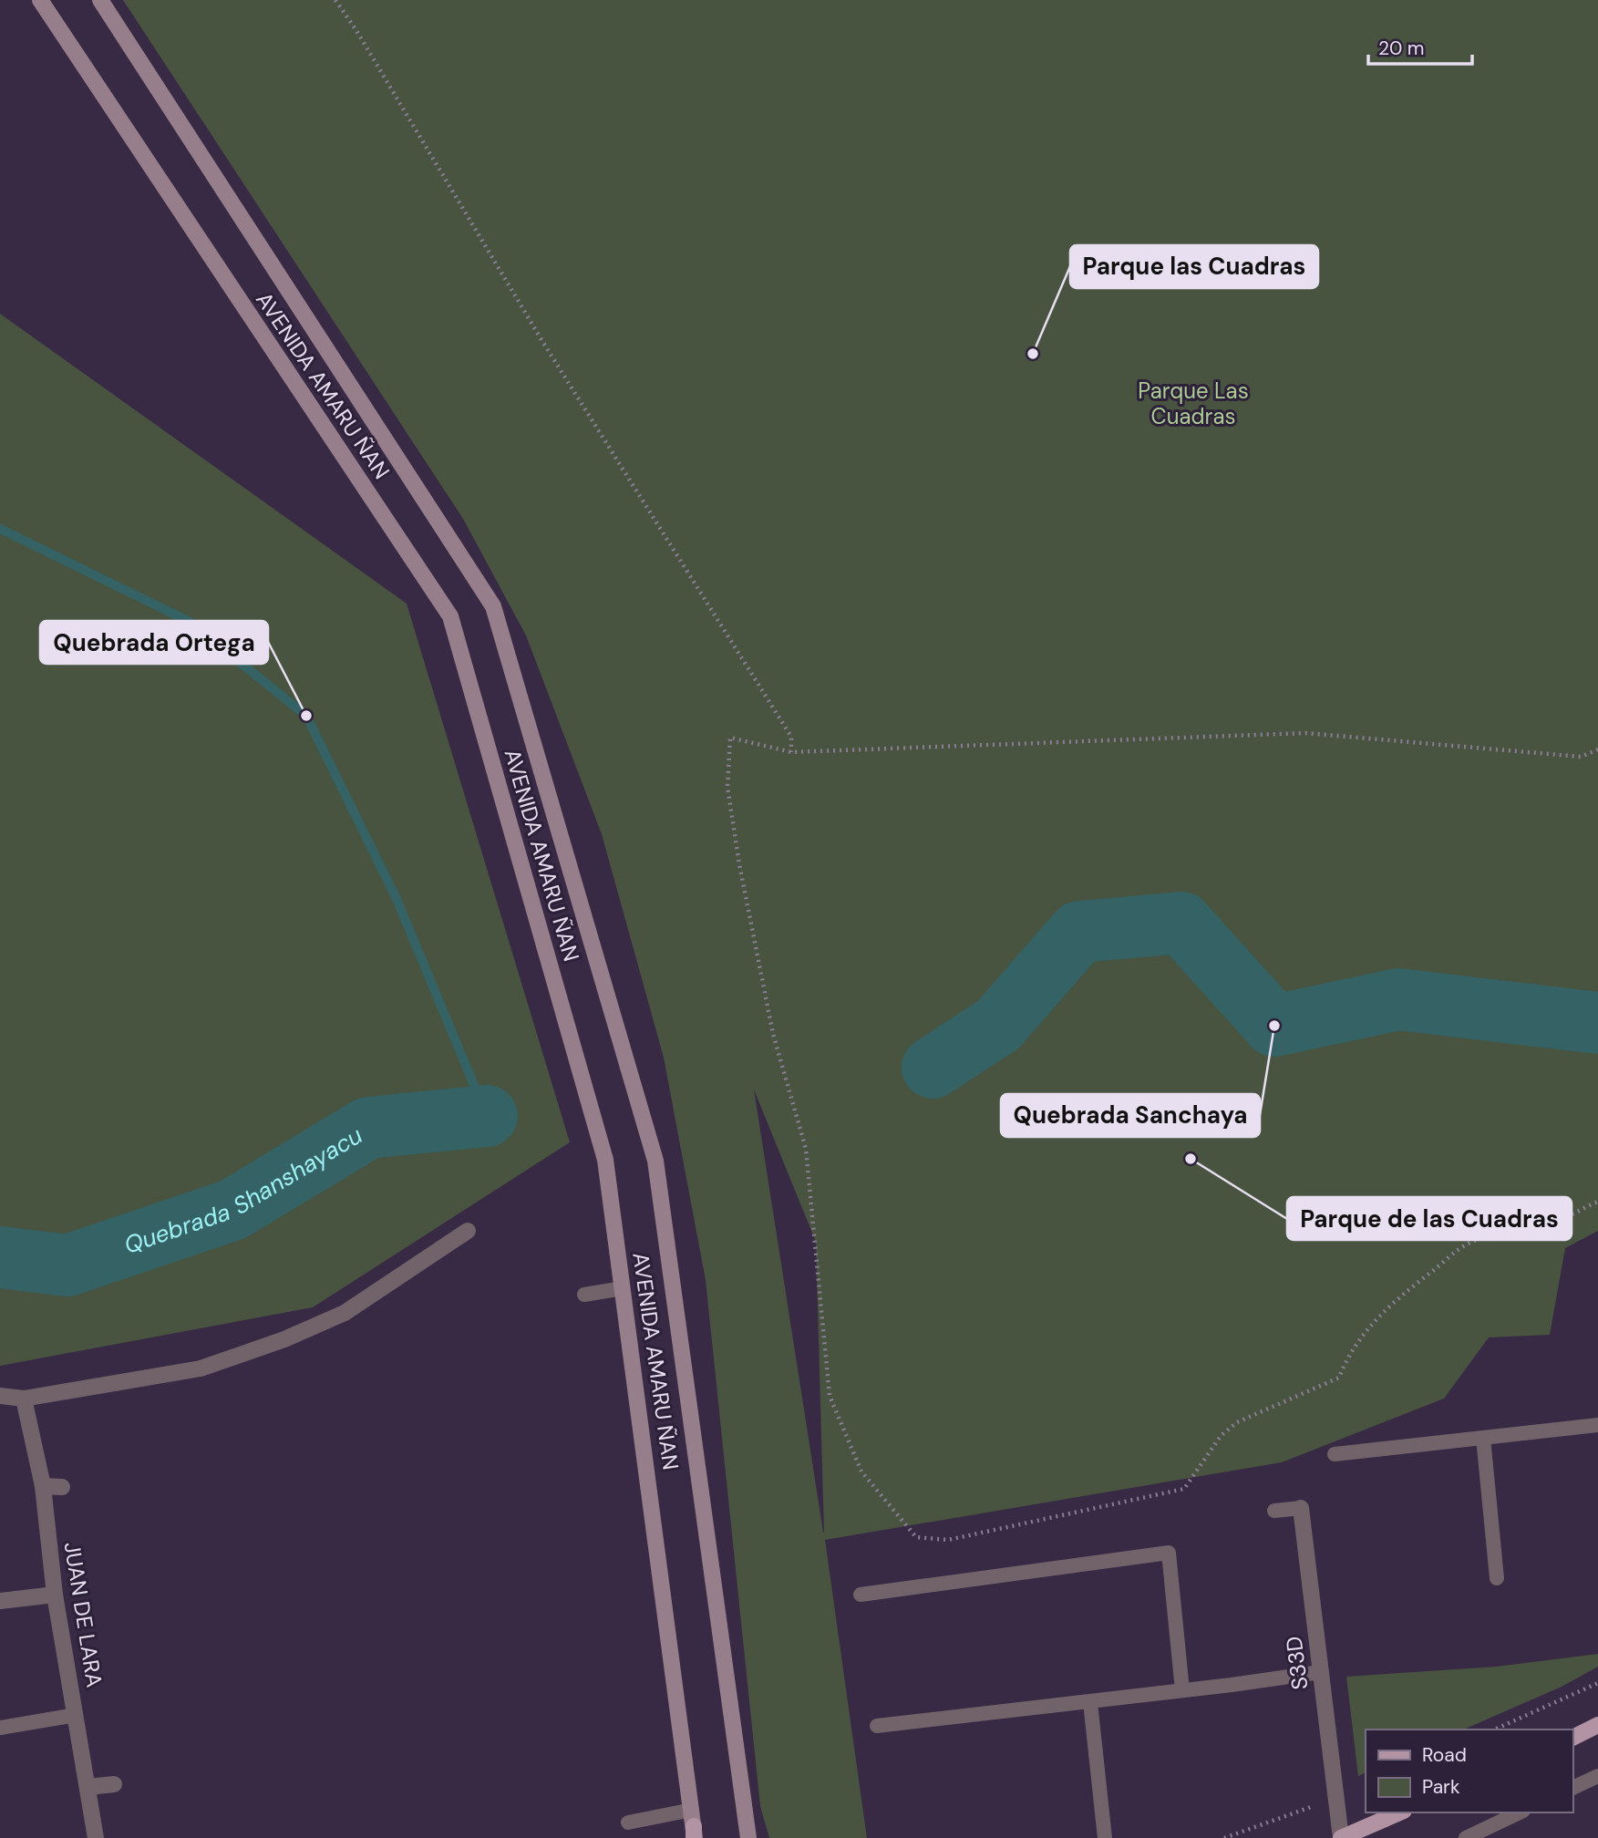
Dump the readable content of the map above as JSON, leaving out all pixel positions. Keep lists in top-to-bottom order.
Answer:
{
  "streets": {
    "main road": ["AVENIDA AMARU ÑAN"],
    "street": ["JUAN DE LARA", "S33D"]
  },
  "water": ["Quebrada Shanshayacu"],
  "parks": ["Parque Las Cuadras"],
  "places": [
    "Parque las Cuadras",
    "Quebrada Ortega",
    "Quebrada Sanchaya",
    "Parque de las Cuadras"
  ],
  "legend": ["Road", "Park"],
  "scale_bar": "20 m"
}
